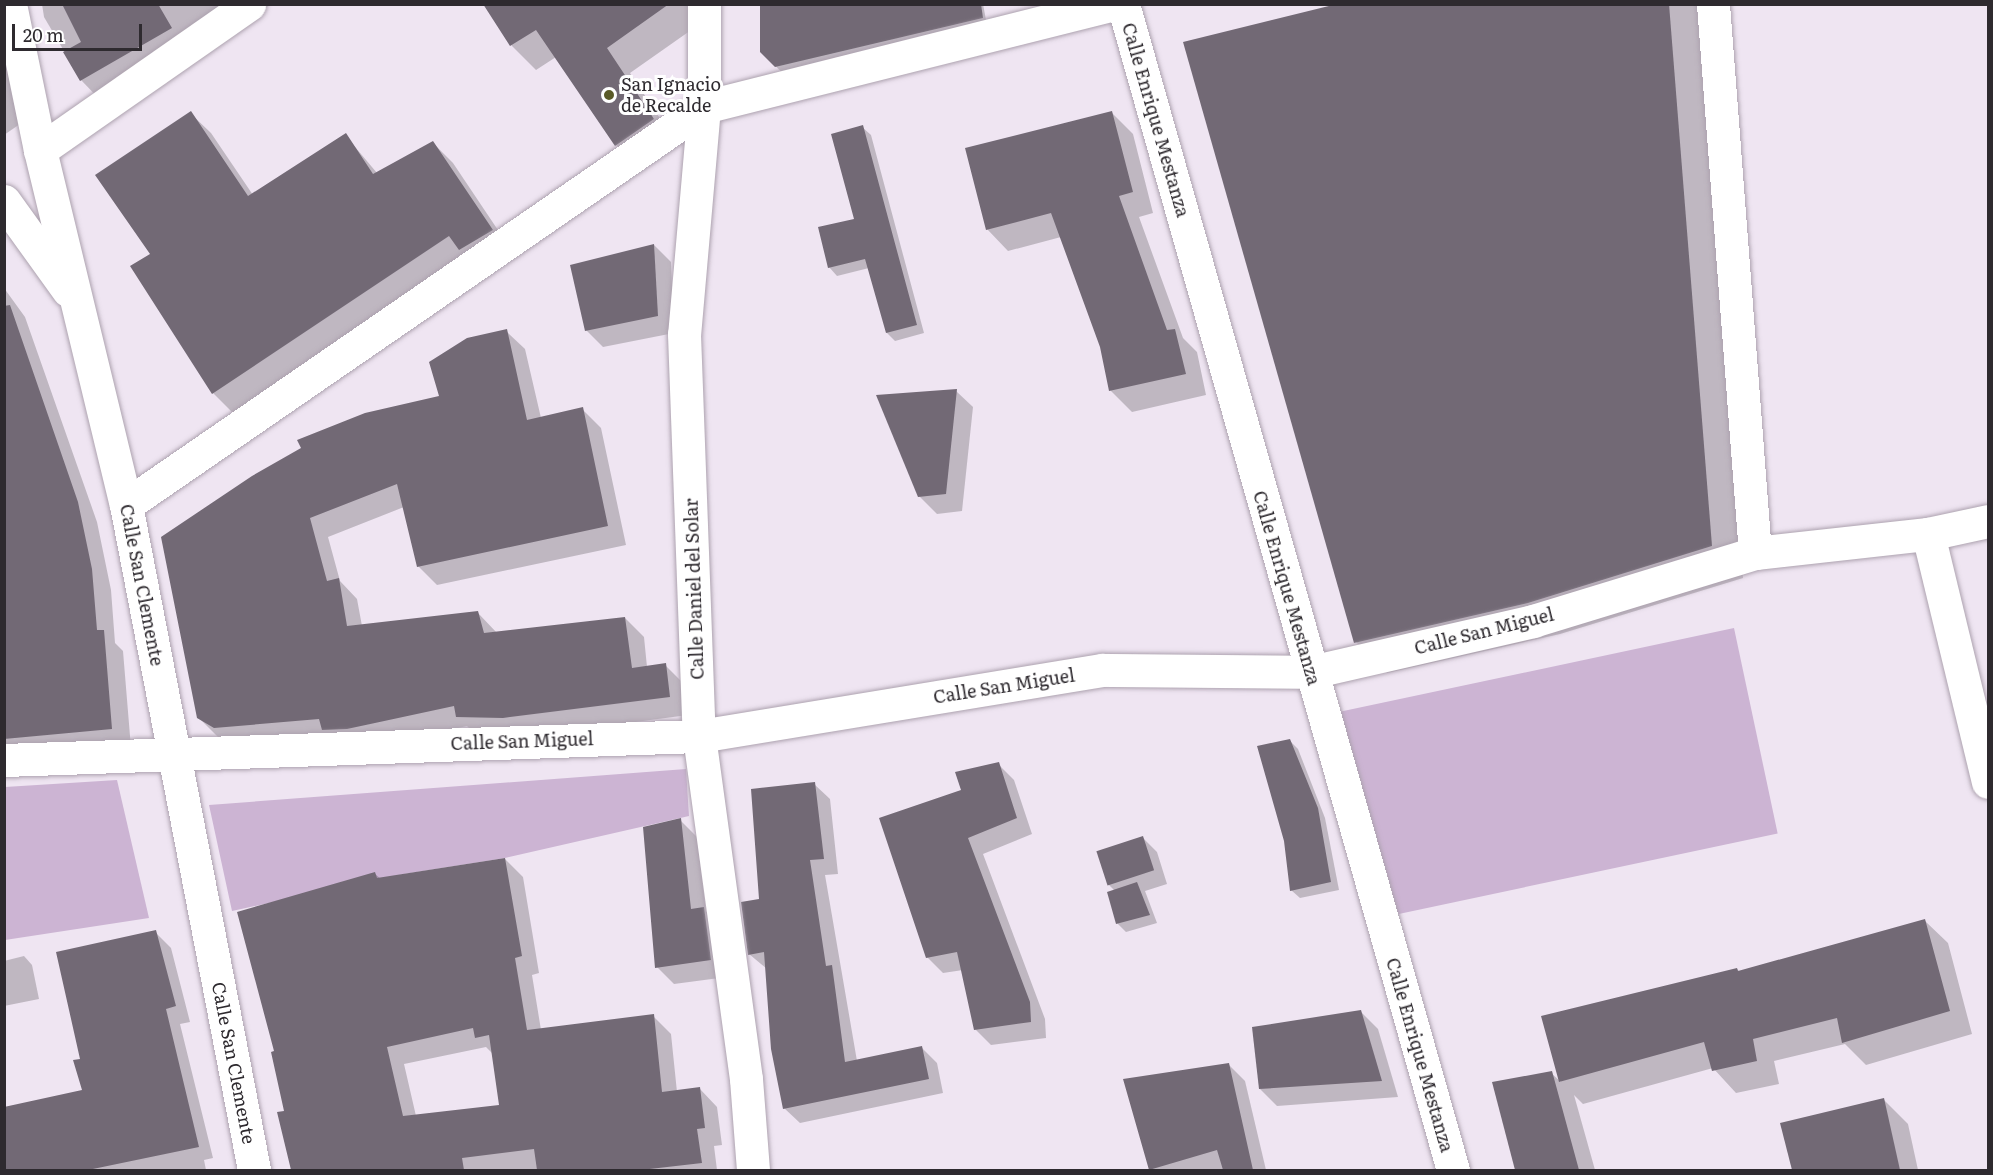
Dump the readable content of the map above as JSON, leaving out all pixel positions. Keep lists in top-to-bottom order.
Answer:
{
  "streets": {
    "street": [
      "Calle Enrique Mestanza",
      "Calle San Clemente",
      "Calle Daniel del Solar",
      "Calle San Miguel"
    ]
  },
  "crossings": [
    ["Calle Enrique Mestanza", "Calle San Miguel"],
    ["Calle San Clemente", "Calle San Miguel"],
    ["Calle Daniel del Solar", "Calle San Miguel"]
  ],
  "places": ["San Ignacio de Recalde"],
  "scale_bar": "20 m"
}
